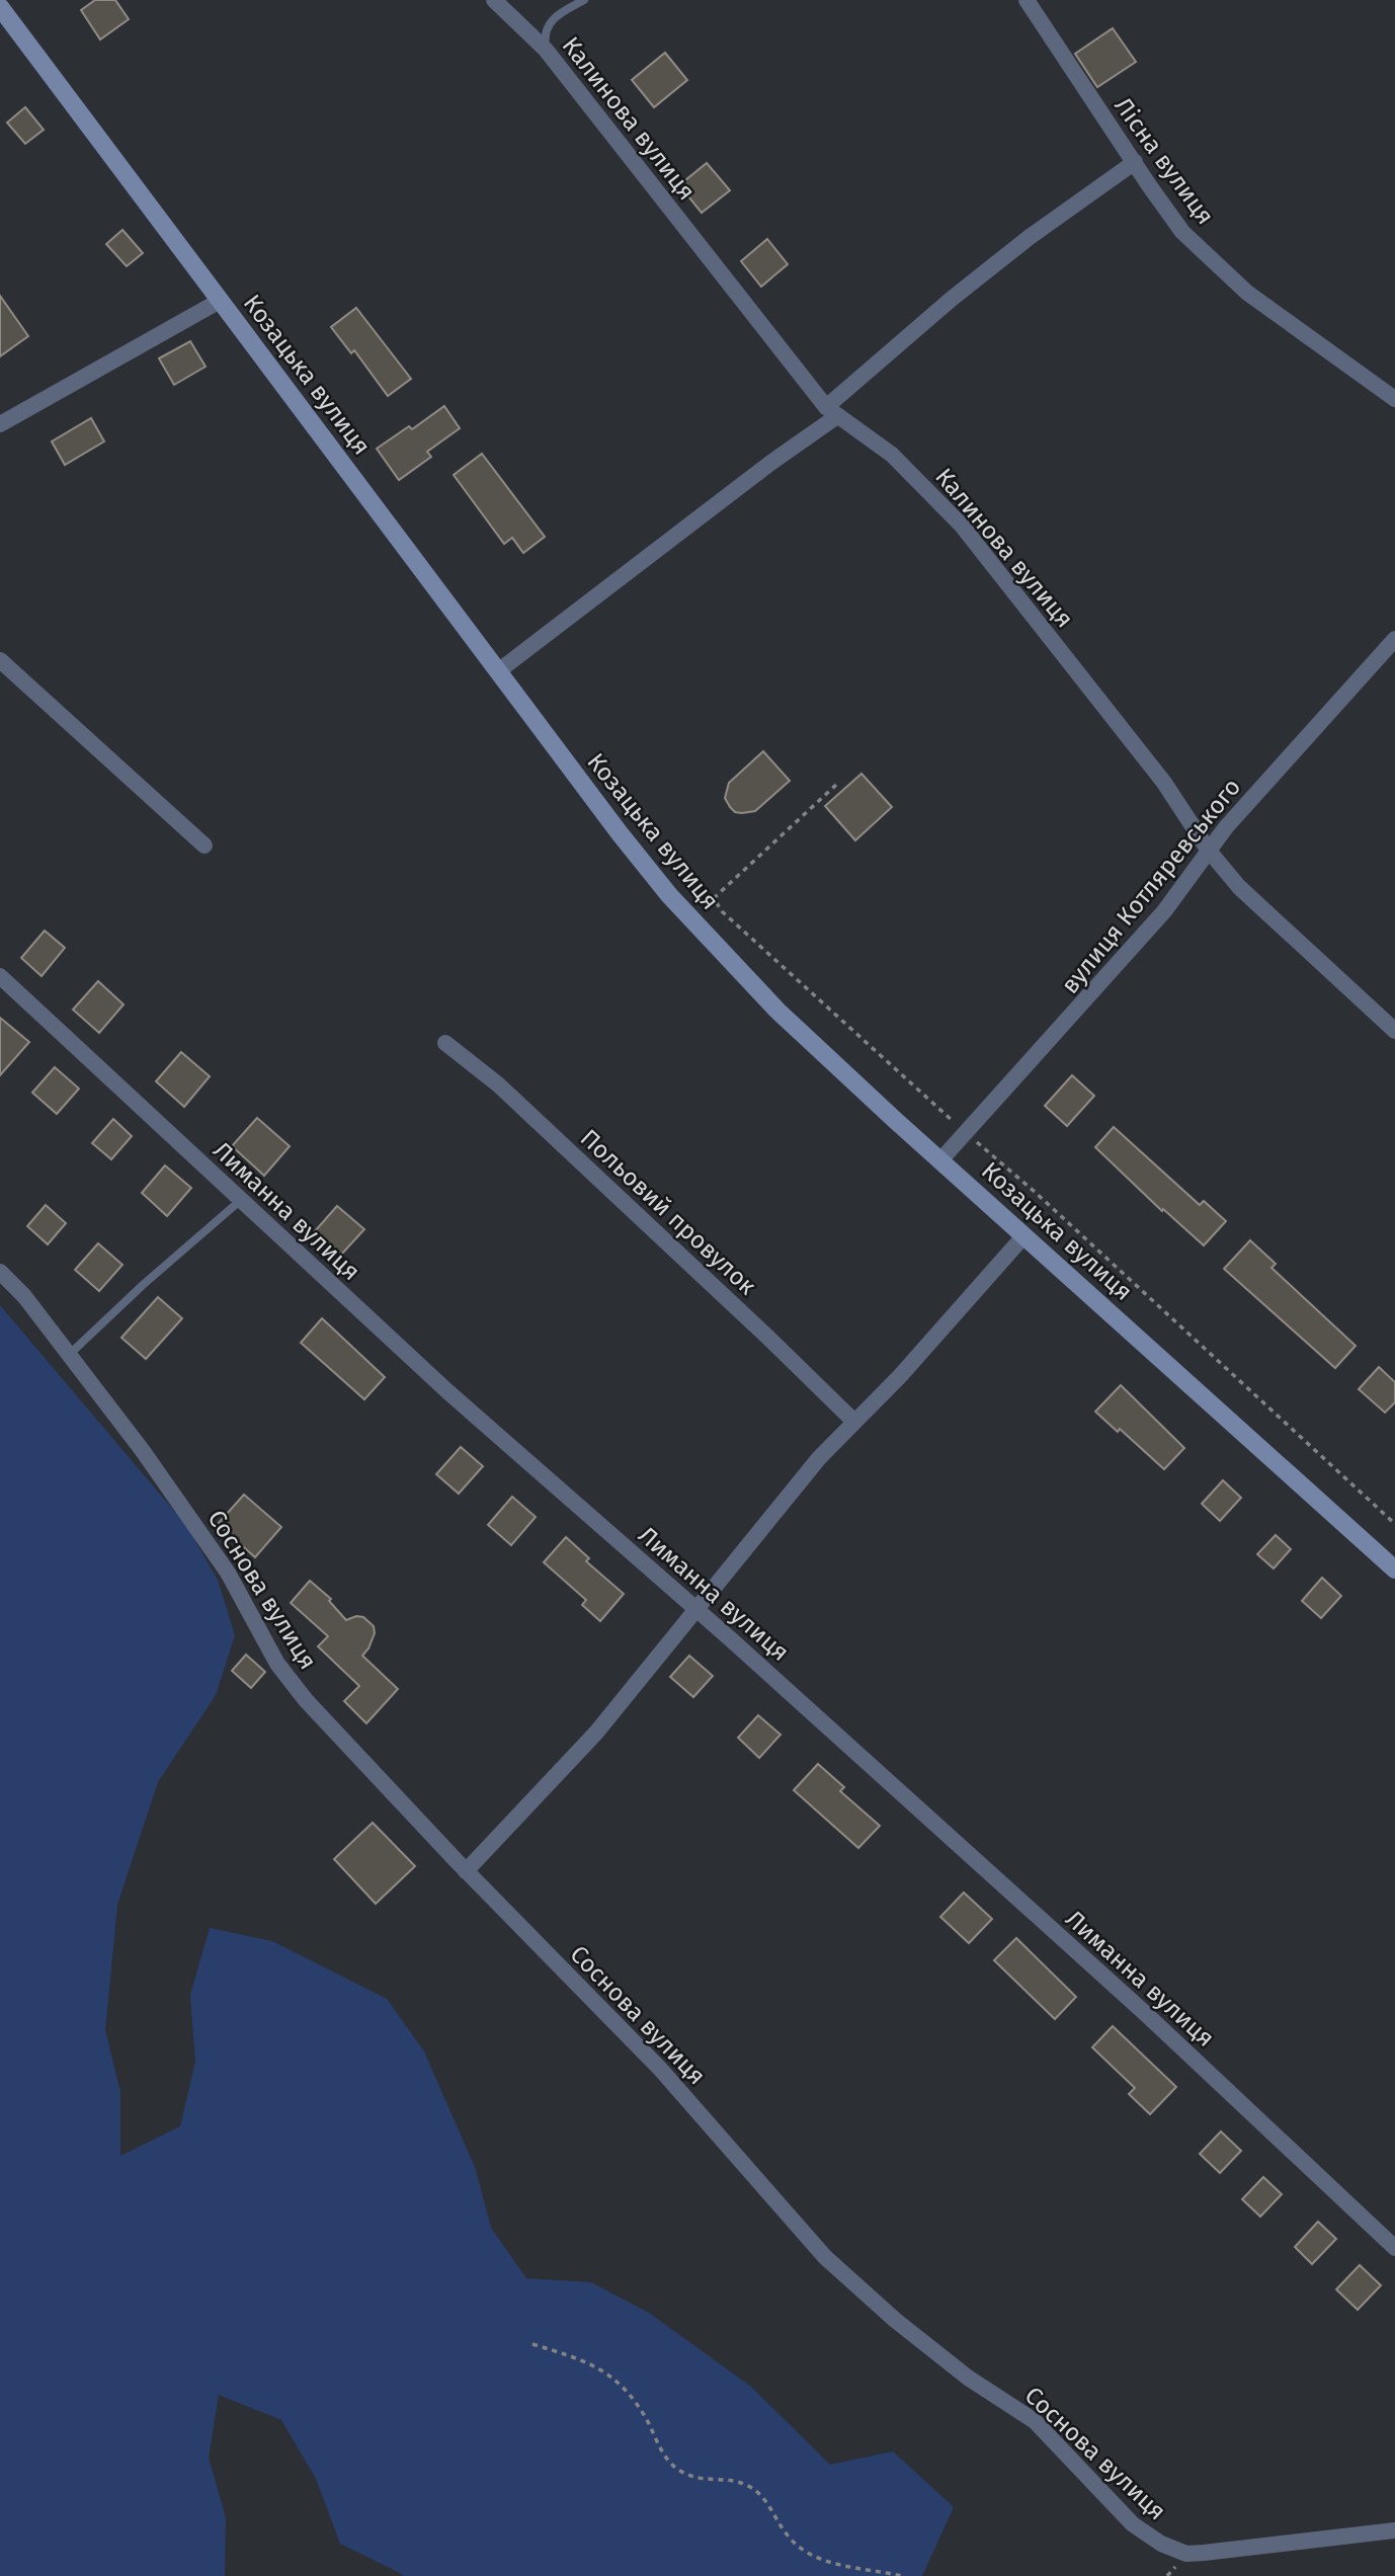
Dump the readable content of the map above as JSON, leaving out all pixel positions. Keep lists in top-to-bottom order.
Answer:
{
  "streets": {
    "main road": ["Козацька вулиця"],
    "street": [
      "Калинова вулиця",
      "Лісна вулиця",
      "вулиця Котляревського",
      "Лиманна вулиця",
      "Польовий провулок",
      "Соснова вулиця"
    ]
  },
  "crossings": [
    ["Калинова вулиця", "вулиця Котляревського"],
    ["Козацька вулиця", "вулиця Котляревського"]
  ]
}
